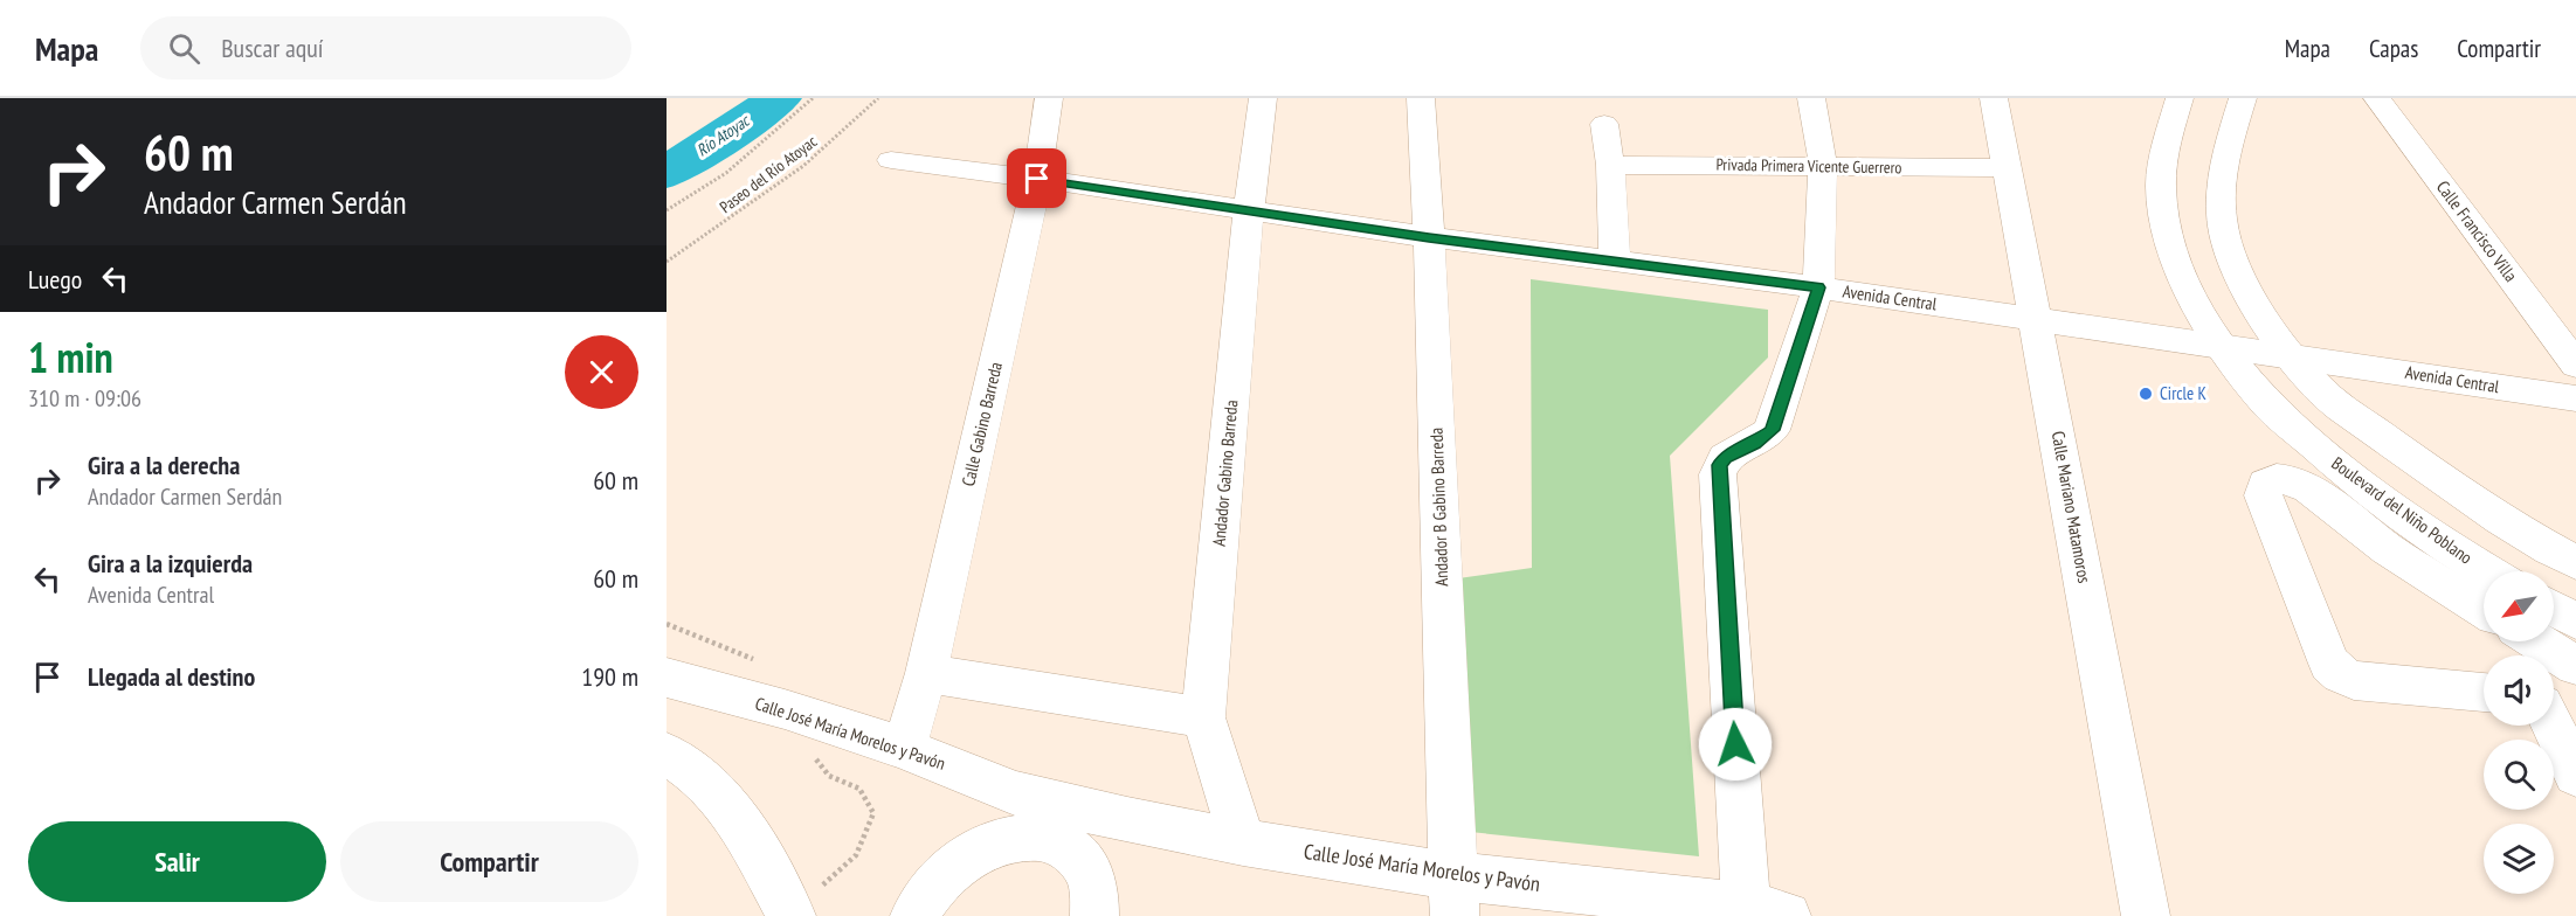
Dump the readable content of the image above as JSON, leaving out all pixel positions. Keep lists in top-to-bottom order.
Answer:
{
  "streets": {
    "street": [
      "Privada Primera Vicente Guerrero",
      "Calle Francisco Villa",
      "Avenida Central",
      "Calle Gabino Barreda",
      "Andador Gabino Barreda",
      "Andador B Gabino Barreda",
      "Calle Mariano Matamoros",
      "Boulevard del Niño Poblano",
      "Calle José María Morelos y Pavón"
    ],
    "path": ["Paseo del Río Atoyac"]
  },
  "crossings": [
    ["Privada Primera Vicente Guerrero", "Calle Mariano Matamoros"],
    ["Avenida Central", "Calle Gabino Barreda"],
    ["Avenida Central", "Andador Gabino Barreda"],
    ["Avenida Central", "Andador B Gabino Barreda"],
    ["Avenida Central", "Calle Mariano Matamoros"],
    ["Avenida Central", "Boulevard del Niño Poblano"],
    ["Calle Gabino Barreda", "Calle José María Morelos y Pavón"],
    ["Andador Gabino Barreda", "Calle José María Morelos y Pavón"],
    ["Andador B Gabino Barreda", "Calle José María Morelos y Pavón"]
  ],
  "water": ["Río Atoyac"],
  "places": ["Circle K"],
  "north": "bottom left",
  "page": {
    "header": "Mapa",
    "search": "Buscar aquí",
    "nav": ["Mapa", "Capas", "Compartir"],
    "turn": ["60 m", "Andador Carmen Serdán"],
    "then": "Luego",
    "heading": ["1 min", "310 m · 09:06"],
    "list": [
      {
        "name": "Gira a la derecha",
        "note": "Andador Carmen Serdán",
        "value": "60 m"
      },
      {
        "name": "Gira a la izquierda",
        "note": "Avenida Central",
        "value": "60 m"
      },
      {
        "name": "Llegada al destino",
        "value": "190 m"
      }
    ],
    "buttons": ["Salir", "Compartir"]
  }
}
